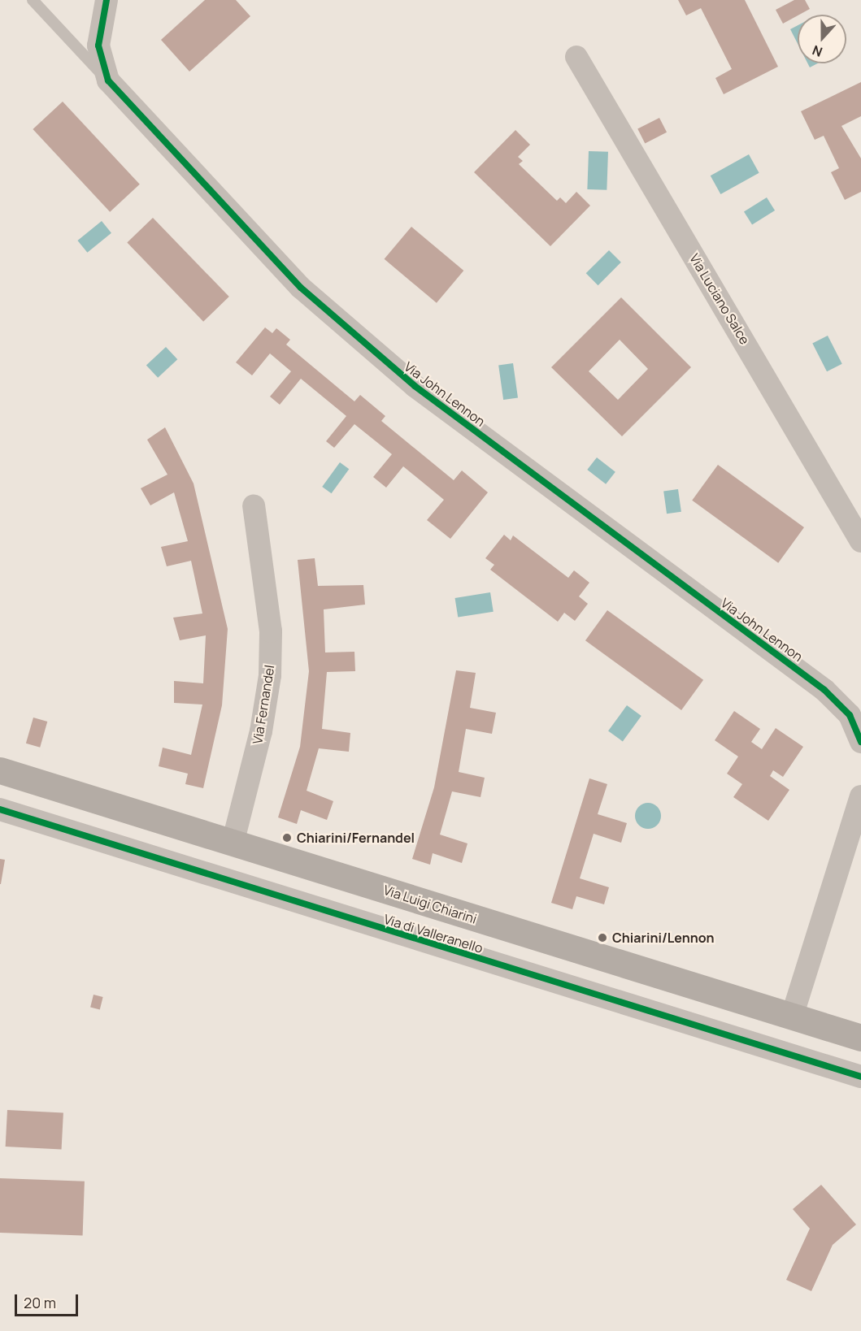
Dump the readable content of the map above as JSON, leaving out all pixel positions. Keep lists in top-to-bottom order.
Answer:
{
  "streets": {
    "street": [
      "Via Luciano Salce",
      "Via John Lennon",
      "Via Fernandel",
      "Via Luigi Chiarini",
      "Via di Valleranello"
    ]
  },
  "crossings": [
    ["Via Fernandel", "Via Luigi Chiarini"]
  ],
  "places": ["Chiarini/Fernandel", "Chiarini/Lennon"],
  "scale_bar": "20 m",
  "north": "bottom"
}
